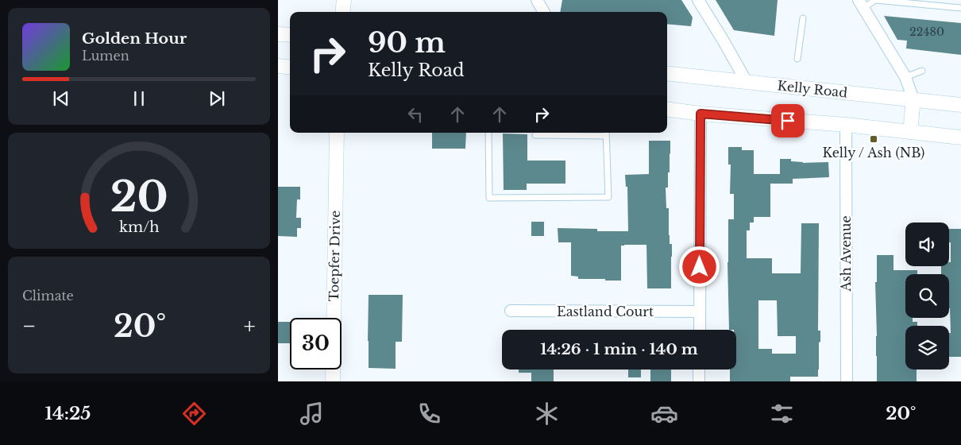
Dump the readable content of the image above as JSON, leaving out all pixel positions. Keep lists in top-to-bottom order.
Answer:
{
  "streets": {
    "street": [
      "Kelly Road",
      "Ash Avenue",
      "Toepfer Drive",
      "Eastland Court"
    ]
  },
  "places": {
    "transit": ["Kelly / Ash (NB)"]
  },
  "house_numbers": ["22480"],
  "page": {
    "turn": ["90 m", "Kelly Road"],
    "song": ["Golden Hour", "Lumen"],
    "tile": "Climate",
    "heat": ["−", "20°", "+"],
    "limit": "30",
    "trip": "14:26 · 1 min · 140 m",
    "tabs": ["14:25", "20°"],
    "gauge": ["20", "km/h"]
  }
}
